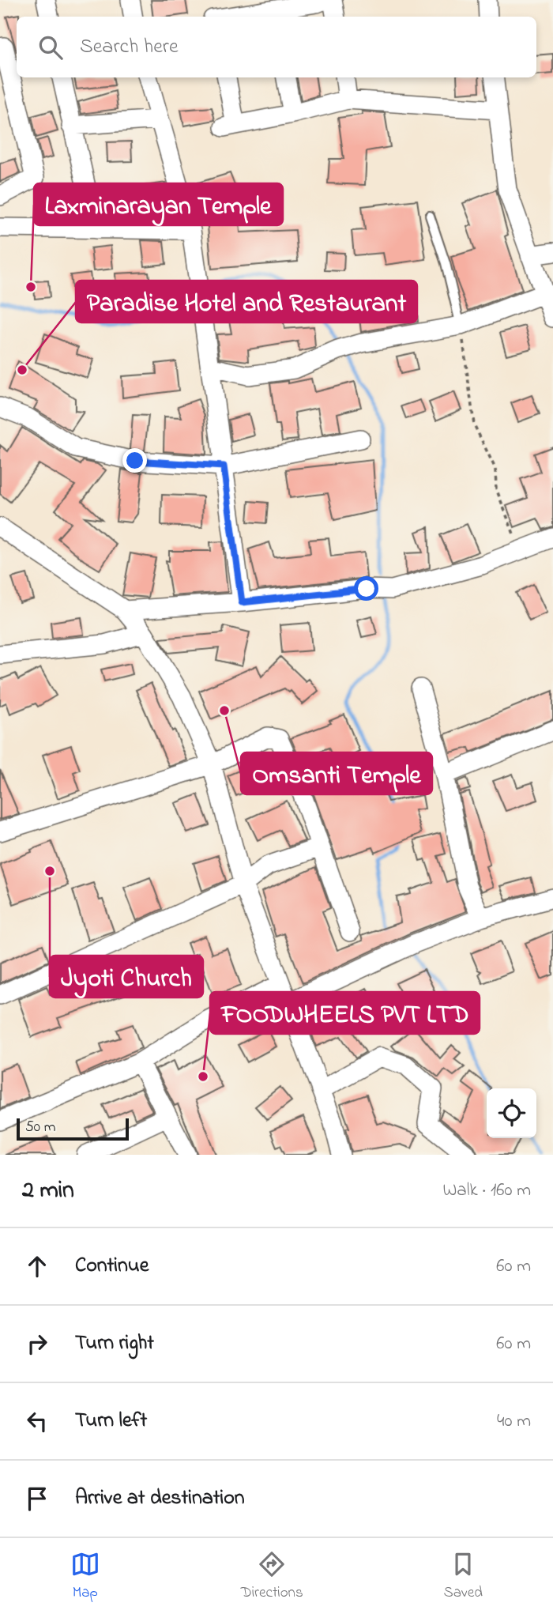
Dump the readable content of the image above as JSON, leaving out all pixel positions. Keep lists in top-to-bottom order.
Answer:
{
  "places": [
    "Laxminarayan Temple",
    "Paradise Hotel and Restaurant",
    "Omsanti Temple",
    "Jyoti Church",
    "FOODWHEELS PVT LTD"
  ],
  "scale_bar": "50 m",
  "page": {
    "search": "Search here",
    "scale": "50 m",
    "heading": ["2 min", "Walk · 160 m"],
    "list": [
      ["Continue", "60 m"],
      ["Turn right", "60 m"],
      ["Turn left", "40 m"],
      "Arrive at destination"
    ],
    "nav": ["Map", "Directions", "Saved"]
  }
}
